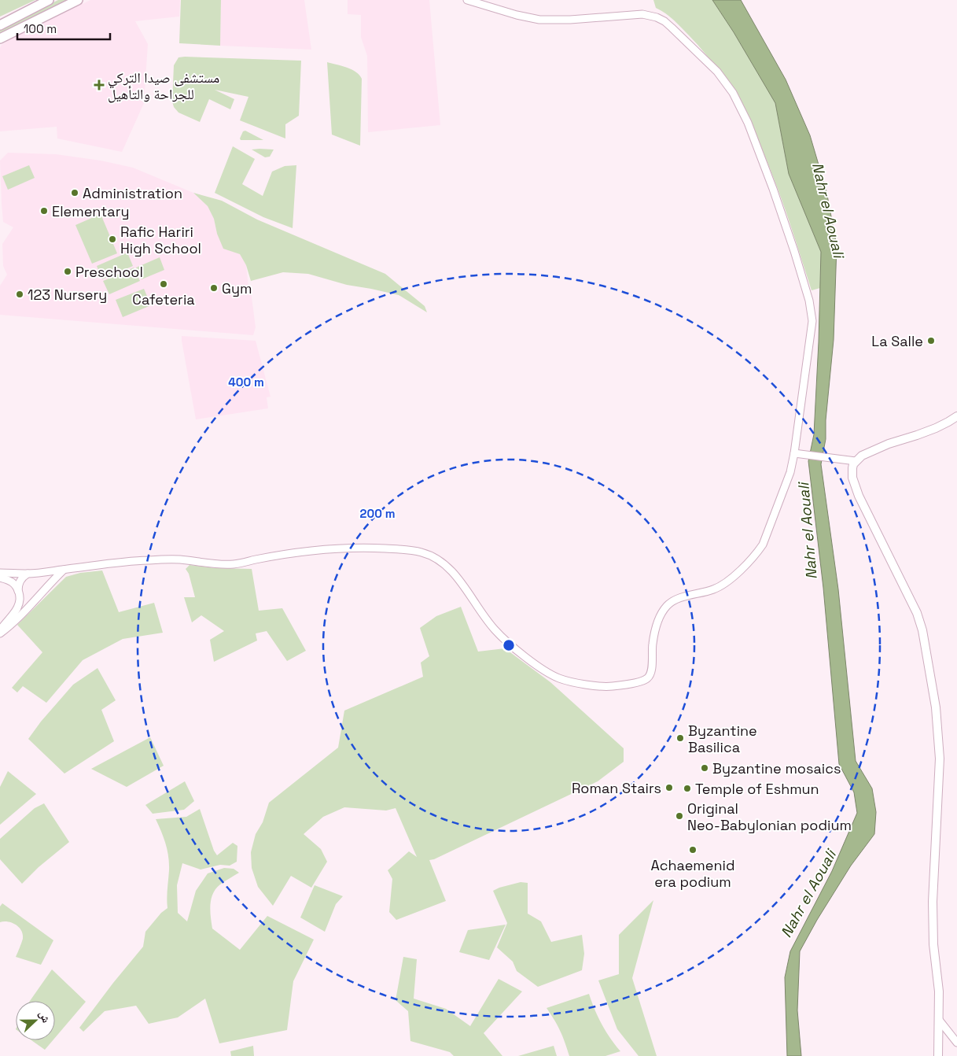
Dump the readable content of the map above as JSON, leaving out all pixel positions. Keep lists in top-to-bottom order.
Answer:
{
  "water": ["Nahr el Aouali"],
  "places": {
    "health": ["مستشفى صيدا التركي للجراحة والتأهيل"],
    "other": [
      "Administration",
      "Elementary",
      "Rafic Hariri High School",
      "Preschool",
      "Cafeteria",
      "Gym",
      "123 Nursery",
      "La Salle",
      "Byzantine Basilica",
      "Byzantine mosaics",
      "Roman Stairs",
      "Temple of Eshmun",
      "Original Neo-Babylonian podium",
      "Achaemenid era podium"
    ]
  },
  "scale_bar": "100 m",
  "north": "right",
  "rings": ["400 m", "200 m"]
}
